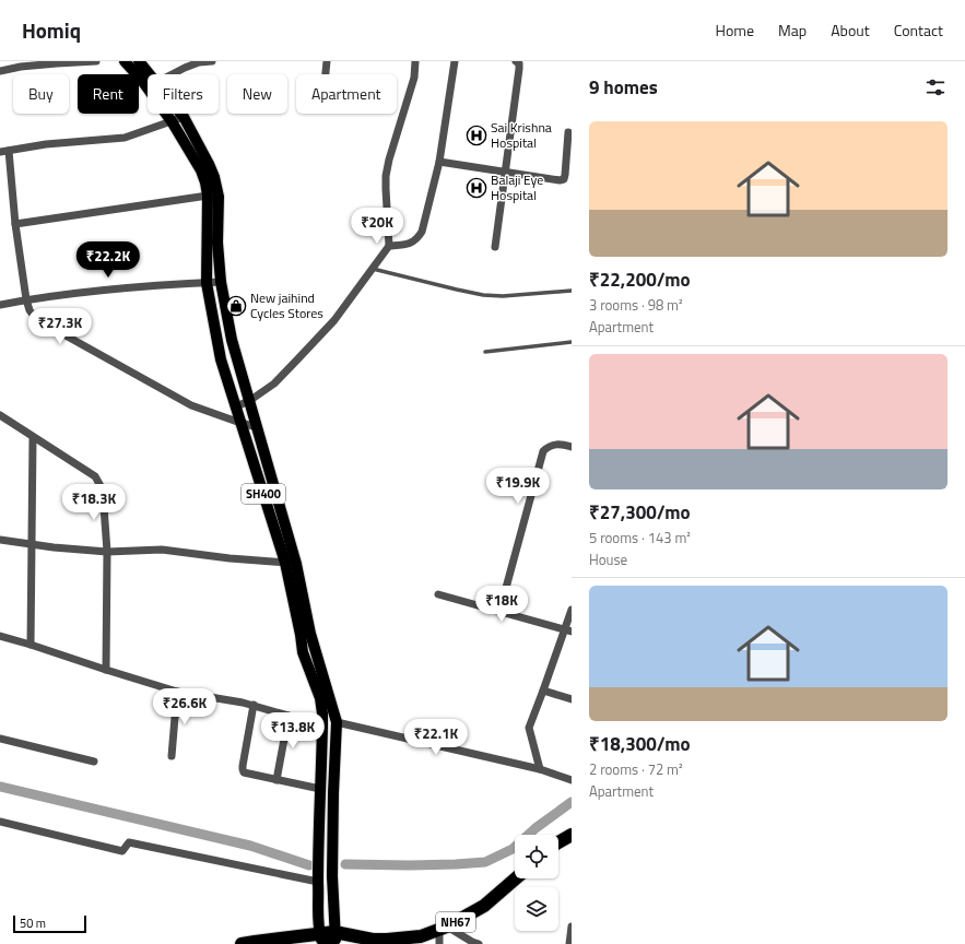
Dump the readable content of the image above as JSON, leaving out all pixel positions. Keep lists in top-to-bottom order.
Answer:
{
  "streets": {
    "highway": ["NH67"],
    "main road": ["SH400"]
  },
  "crossings": [
    ["SH400", "NH67"]
  ],
  "places": {
    "hospital": ["Sai Krishna Hospital", "Balaji Eye Hospital"],
    "shop": ["New jaihind Cycles Stores"]
  },
  "scale_bar": "50 m",
  "page": {
    "header": "Homiq",
    "nav": [
      "Home",
      "Map",
      "About",
      "Contact"
    ],
    "heading": "9 homes",
    "chip": [
      "Buy",
      "Rent",
      "Filters",
      "New",
      "Apartment"
    ],
    "list": [
      {
        "name": "₹22,200/mo",
        "note": "3 rooms · 98 m² · Apartment"
      },
      {
        "name": "₹27,300/mo",
        "note": "5 rooms · 143 m² · House"
      },
      {
        "name": "₹18,300/mo",
        "note": "2 rooms · 72 m² · Apartment"
      }
    ],
    "price": [
      "₹20K",
      "₹22.2K",
      "₹27.3K",
      "₹19.9K",
      "₹18.3K",
      "₹18K",
      "₹26.6K",
      "₹13.8K",
      "₹22.1K"
    ],
    "scale": "50 m"
  }
}
